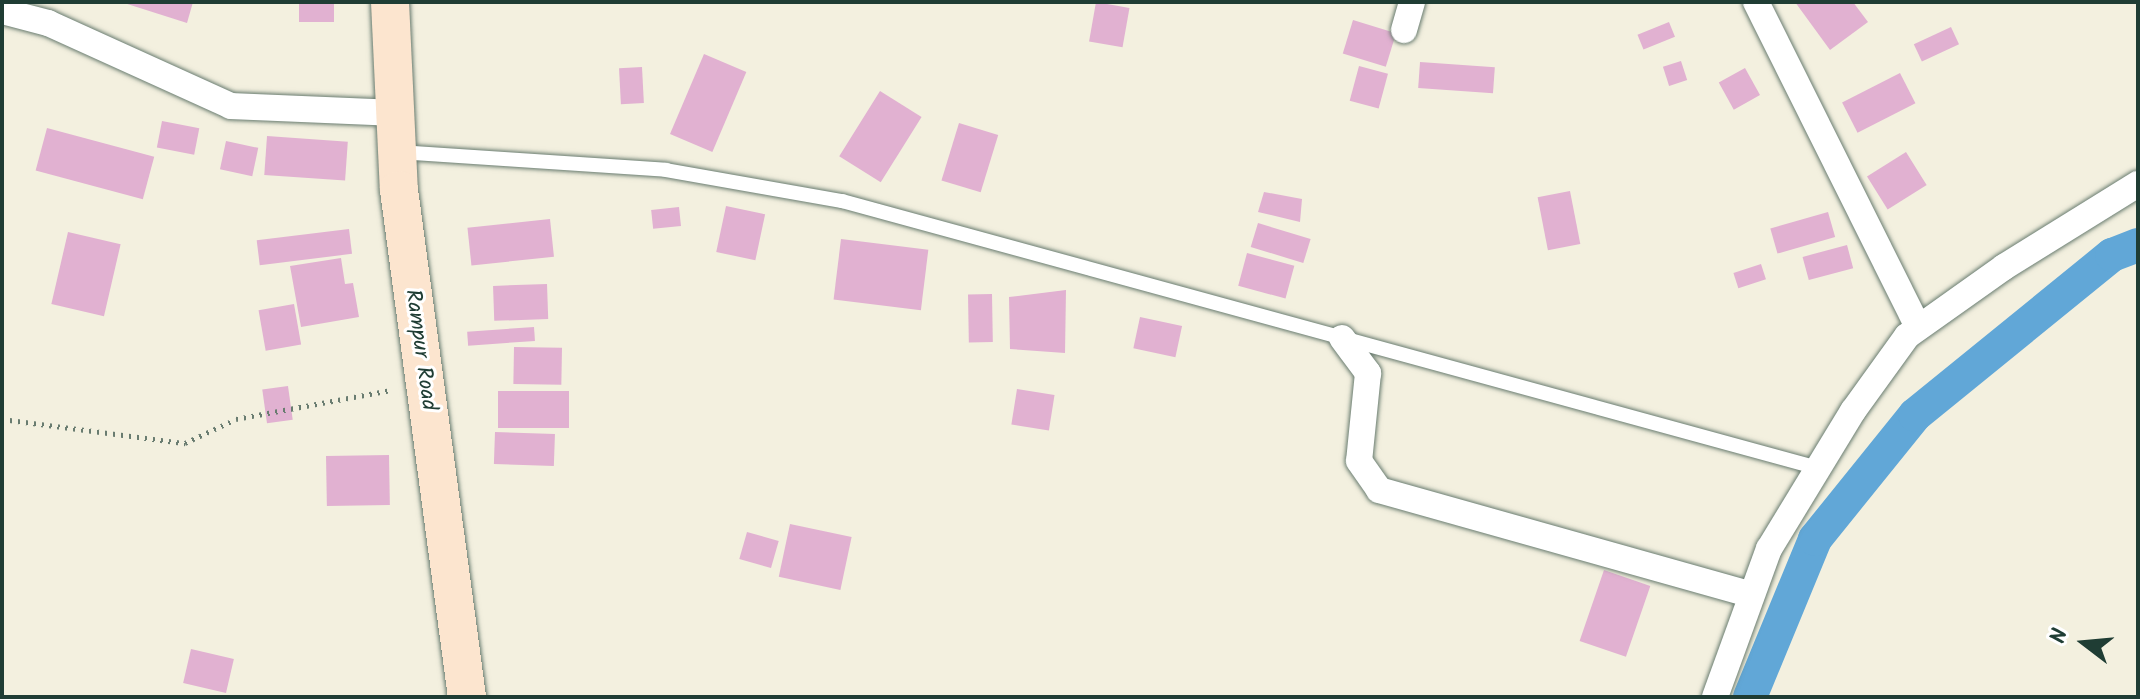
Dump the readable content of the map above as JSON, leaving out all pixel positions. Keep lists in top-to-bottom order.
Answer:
{
  "streets": {
    "main road": ["Rampur Road"]
  },
  "north": "left"
}
